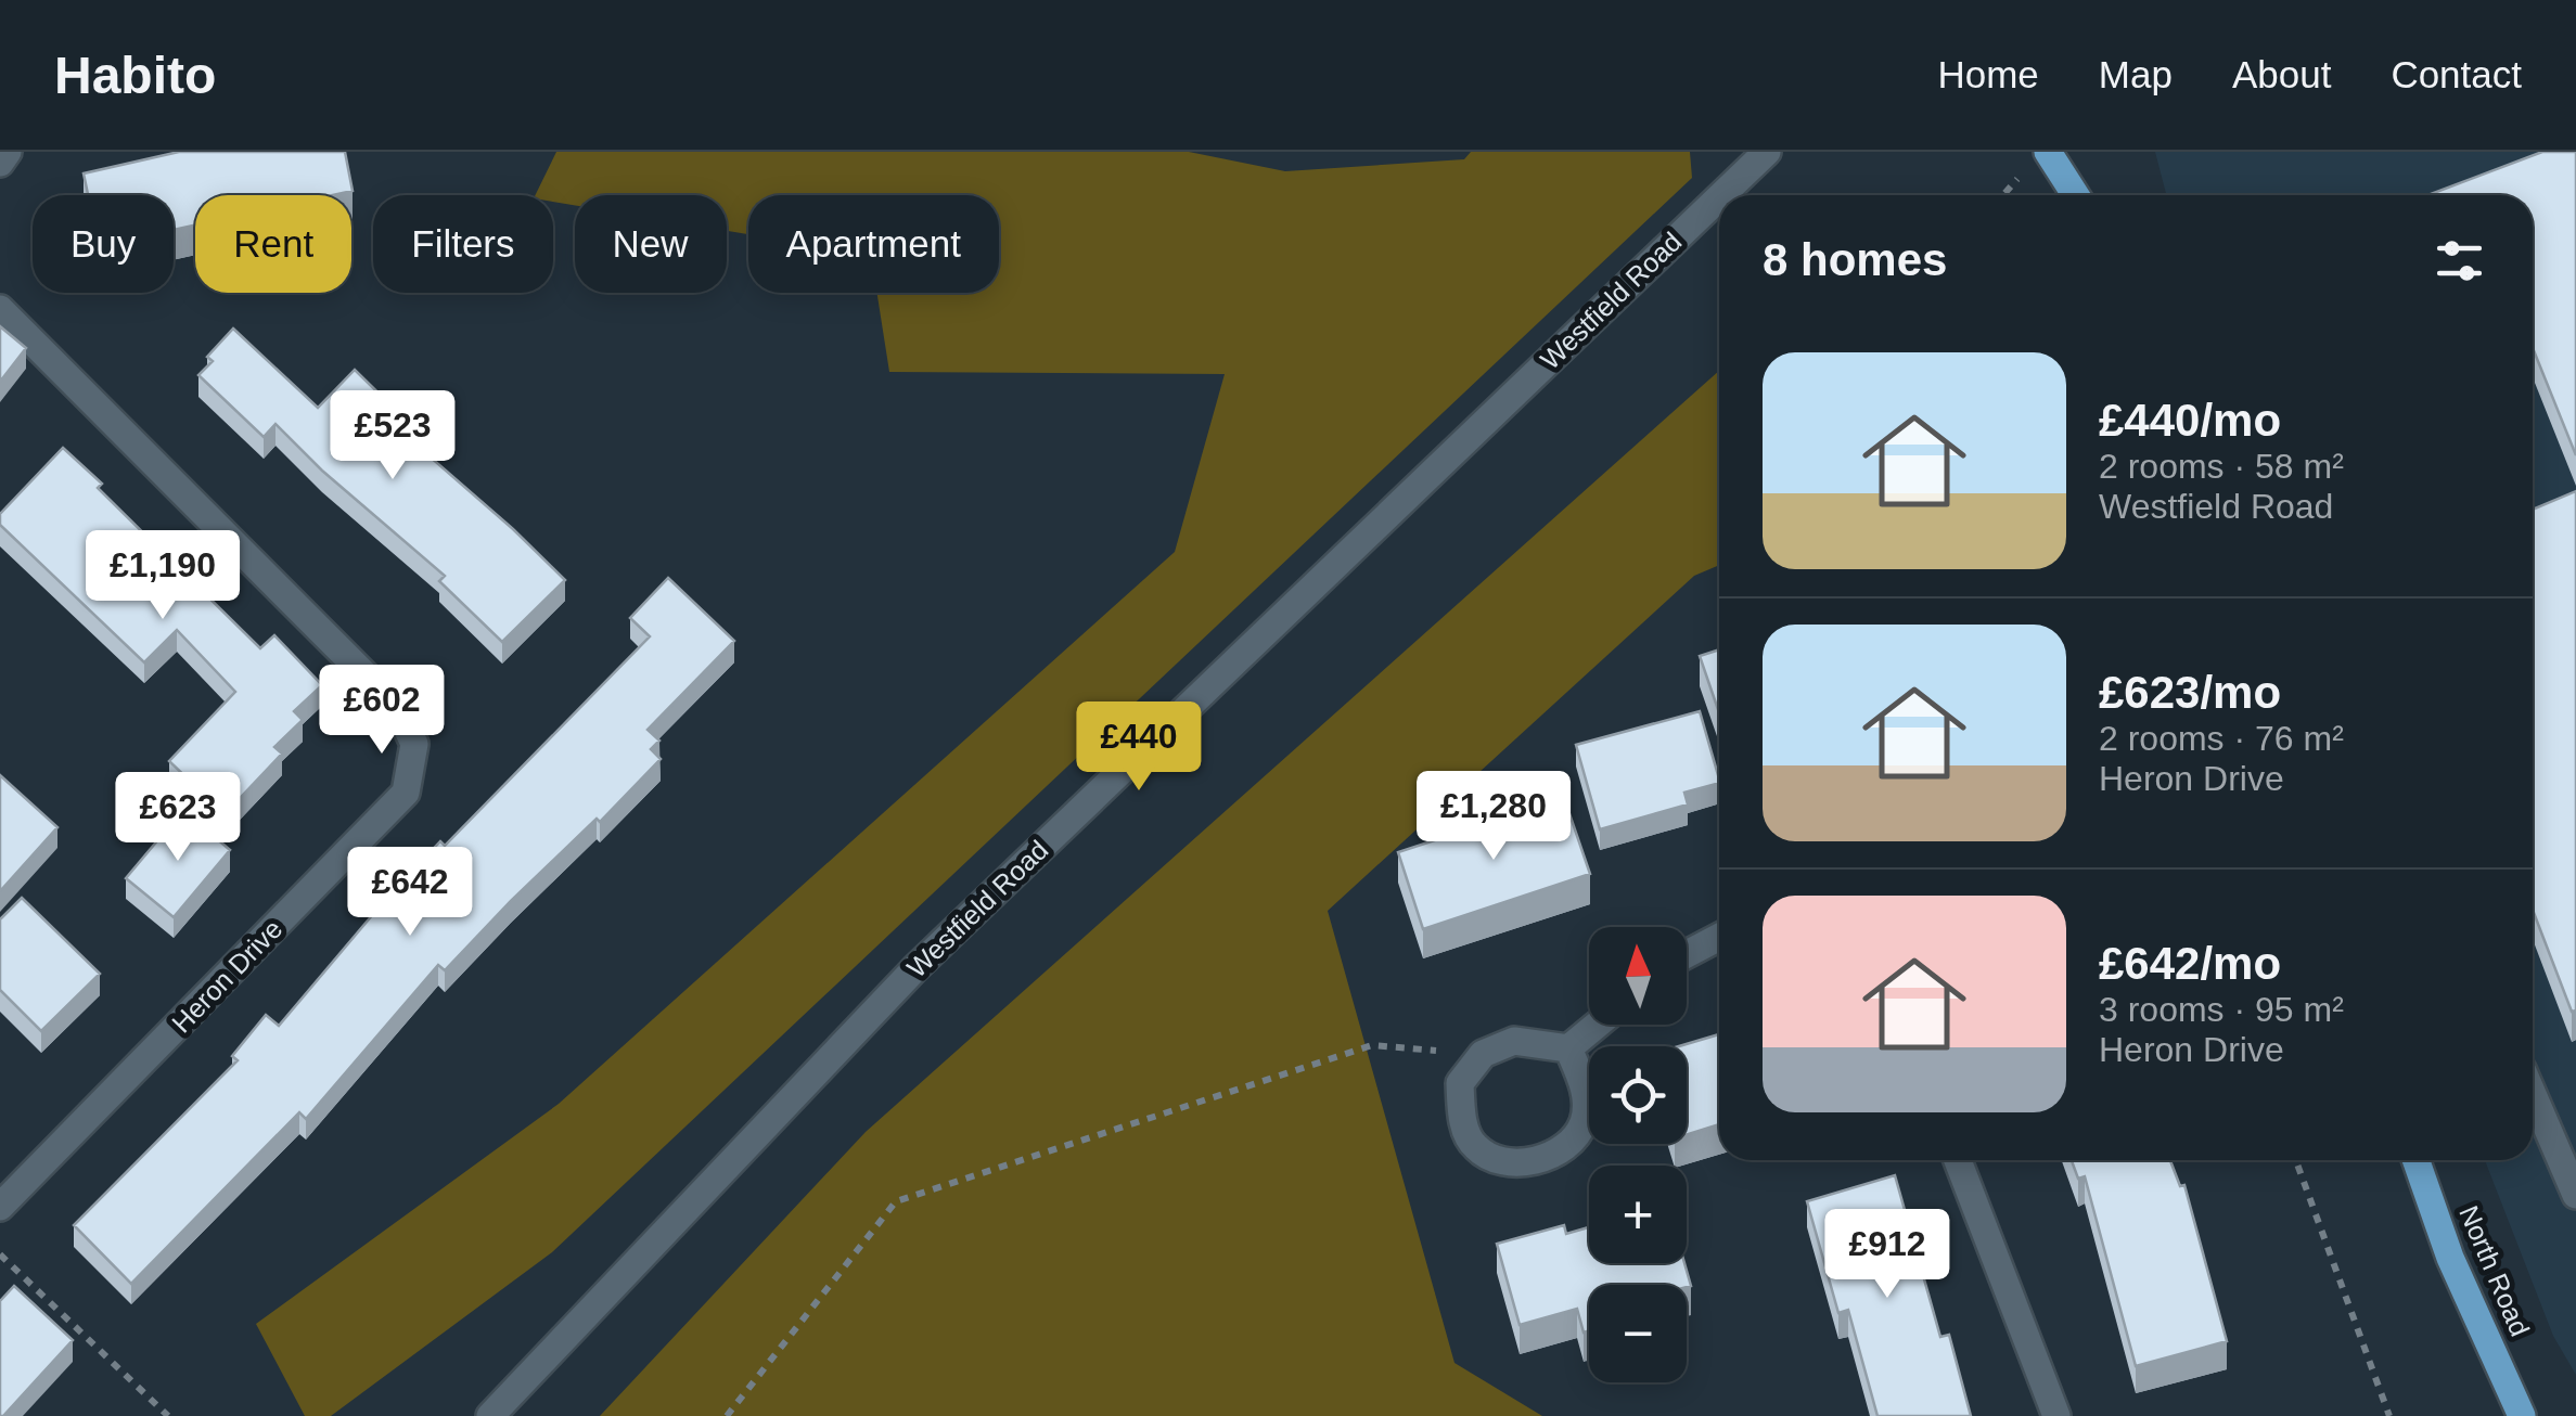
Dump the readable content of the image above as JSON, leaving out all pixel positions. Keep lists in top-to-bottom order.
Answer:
{
  "streets": {
    "main road": ["North Road"],
    "street": ["Westfield Road", "Heron Drive"]
  },
  "north": "top",
  "page": {
    "header": "Habito",
    "nav": [
      "Home",
      "Map",
      "About",
      "Contact"
    ],
    "chip": [
      "Buy",
      "Rent",
      "Filters",
      "New",
      "Apartment"
    ],
    "heading": "8 homes",
    "list": [
      {
        "name": "£440/mo",
        "note": "2 rooms · 58 m² · Westfield Road"
      },
      {
        "name": "£623/mo",
        "note": "2 rooms · 76 m² · Heron Drive"
      },
      {
        "name": "£642/mo",
        "note": "3 rooms · 95 m² · Heron Drive"
      }
    ],
    "price": [
      "£523",
      "£1,190",
      "£602",
      "£440",
      "£1,280",
      "£623",
      "£642",
      "£912"
    ],
    "map_buttons": ["+", "−"]
  }
}
